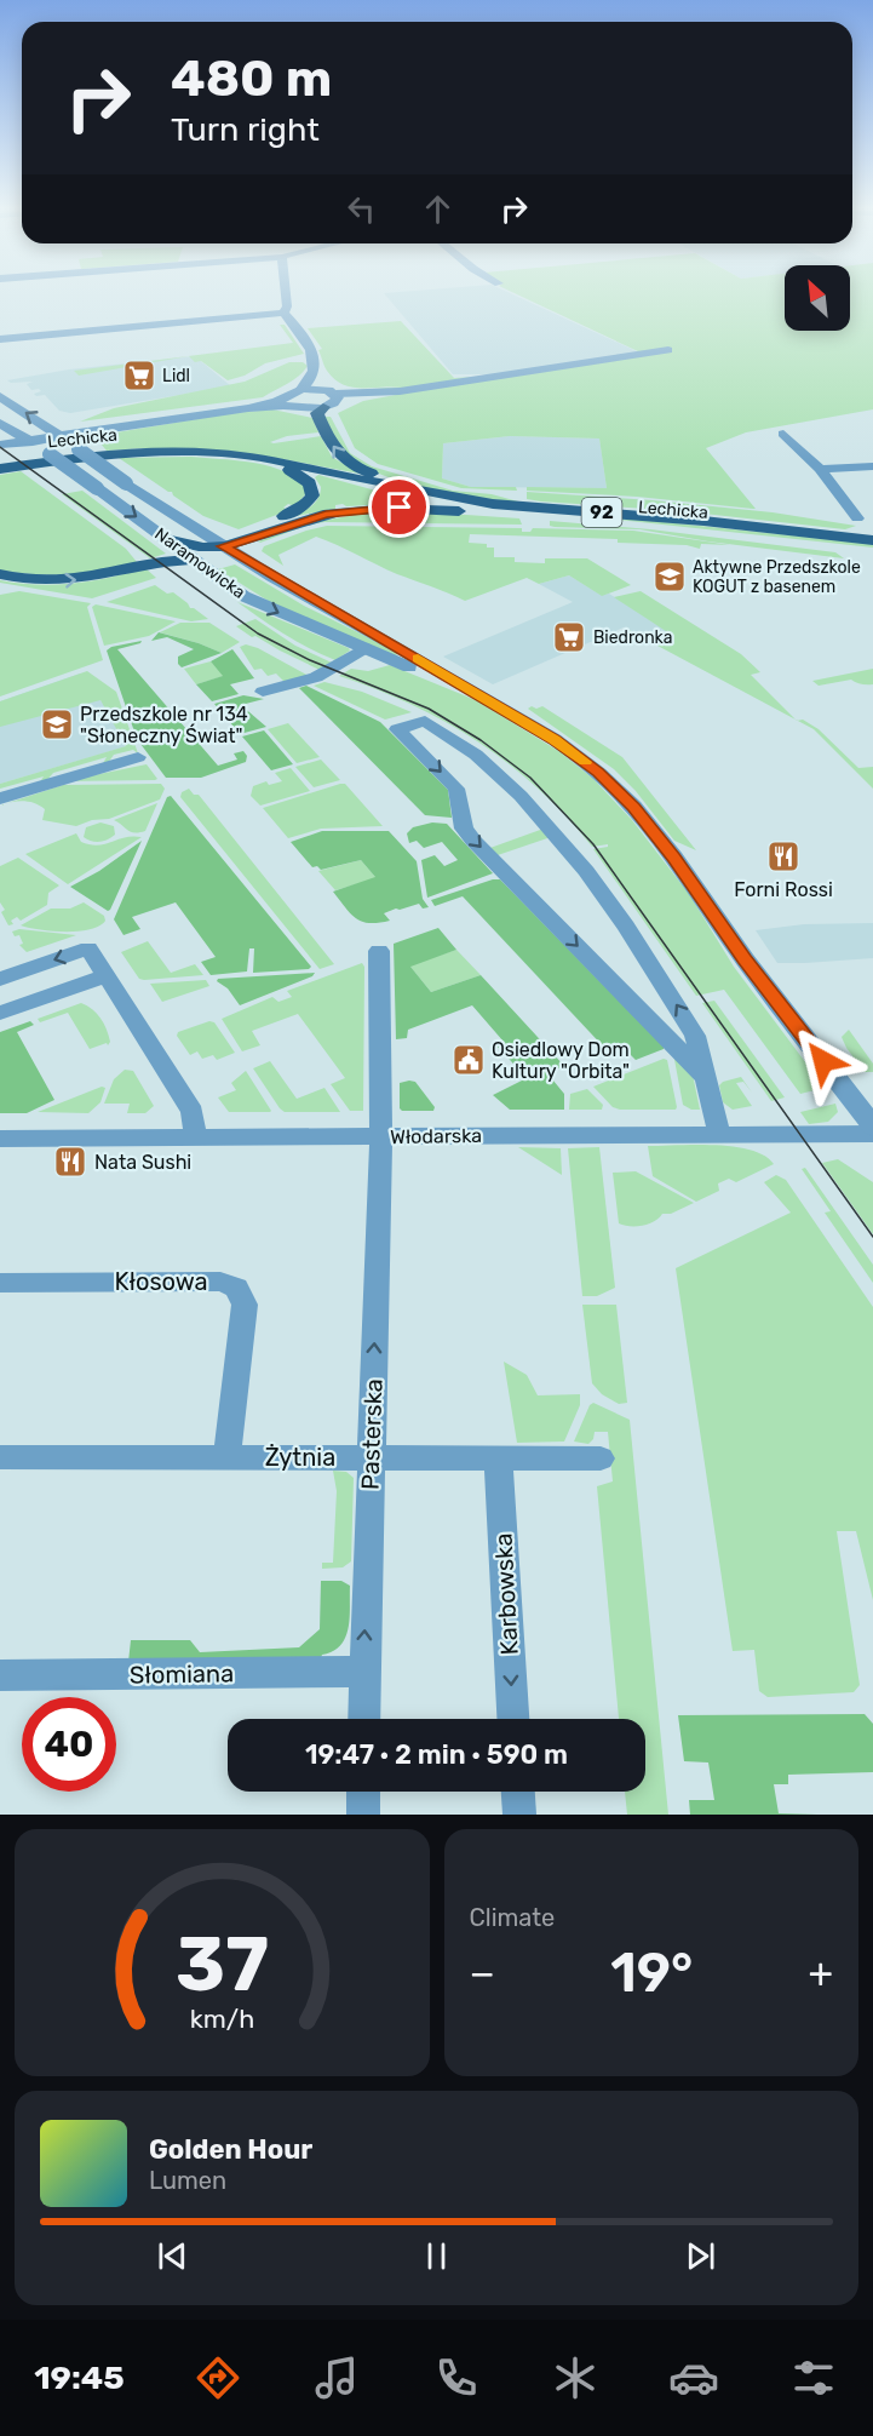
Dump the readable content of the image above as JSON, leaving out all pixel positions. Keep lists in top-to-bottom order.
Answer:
{
  "streets": {
    "main road": ["Lechicka", "92"],
    "street": [
      "Naramowicka",
      "Włodarska",
      "Kłosowa",
      "Pasterska",
      "Żytnia",
      "Karbowska",
      "Słomiana"
    ]
  },
  "crossings": [
    ["Włodarska", "Pasterska"],
    ["Kłosowa", "Żytnia"],
    ["Pasterska", "Żytnia"],
    ["Pasterska", "Słomiana"],
    ["Żytnia", "Karbowska"]
  ],
  "one_way": ["Pasterska", "Karbowska"],
  "places": {
    "supermarket": ["Lidl", "Biedronka"],
    "school or university": ["Aktywne Przedszkole KOGUT z basenem", "Przedszkole nr 134 \"Słoneczny Świat\""],
    "restaurant": ["Forni Rossi", "Nata Sushi"],
    "public building": ["Osiedlowy Dom Kultury \"Orbita\""]
  },
  "north": "top left",
  "page": {
    "turn": ["480 m", "Turn right"],
    "limit": "40",
    "trip": "19:47 · 2 min · 590 m",
    "tile": "Climate",
    "heat": ["−", "19°", "+"],
    "song": ["Golden Hour", "Lumen"],
    "tabs": "19:45",
    "gauge": ["37", "km/h"]
  }
}
